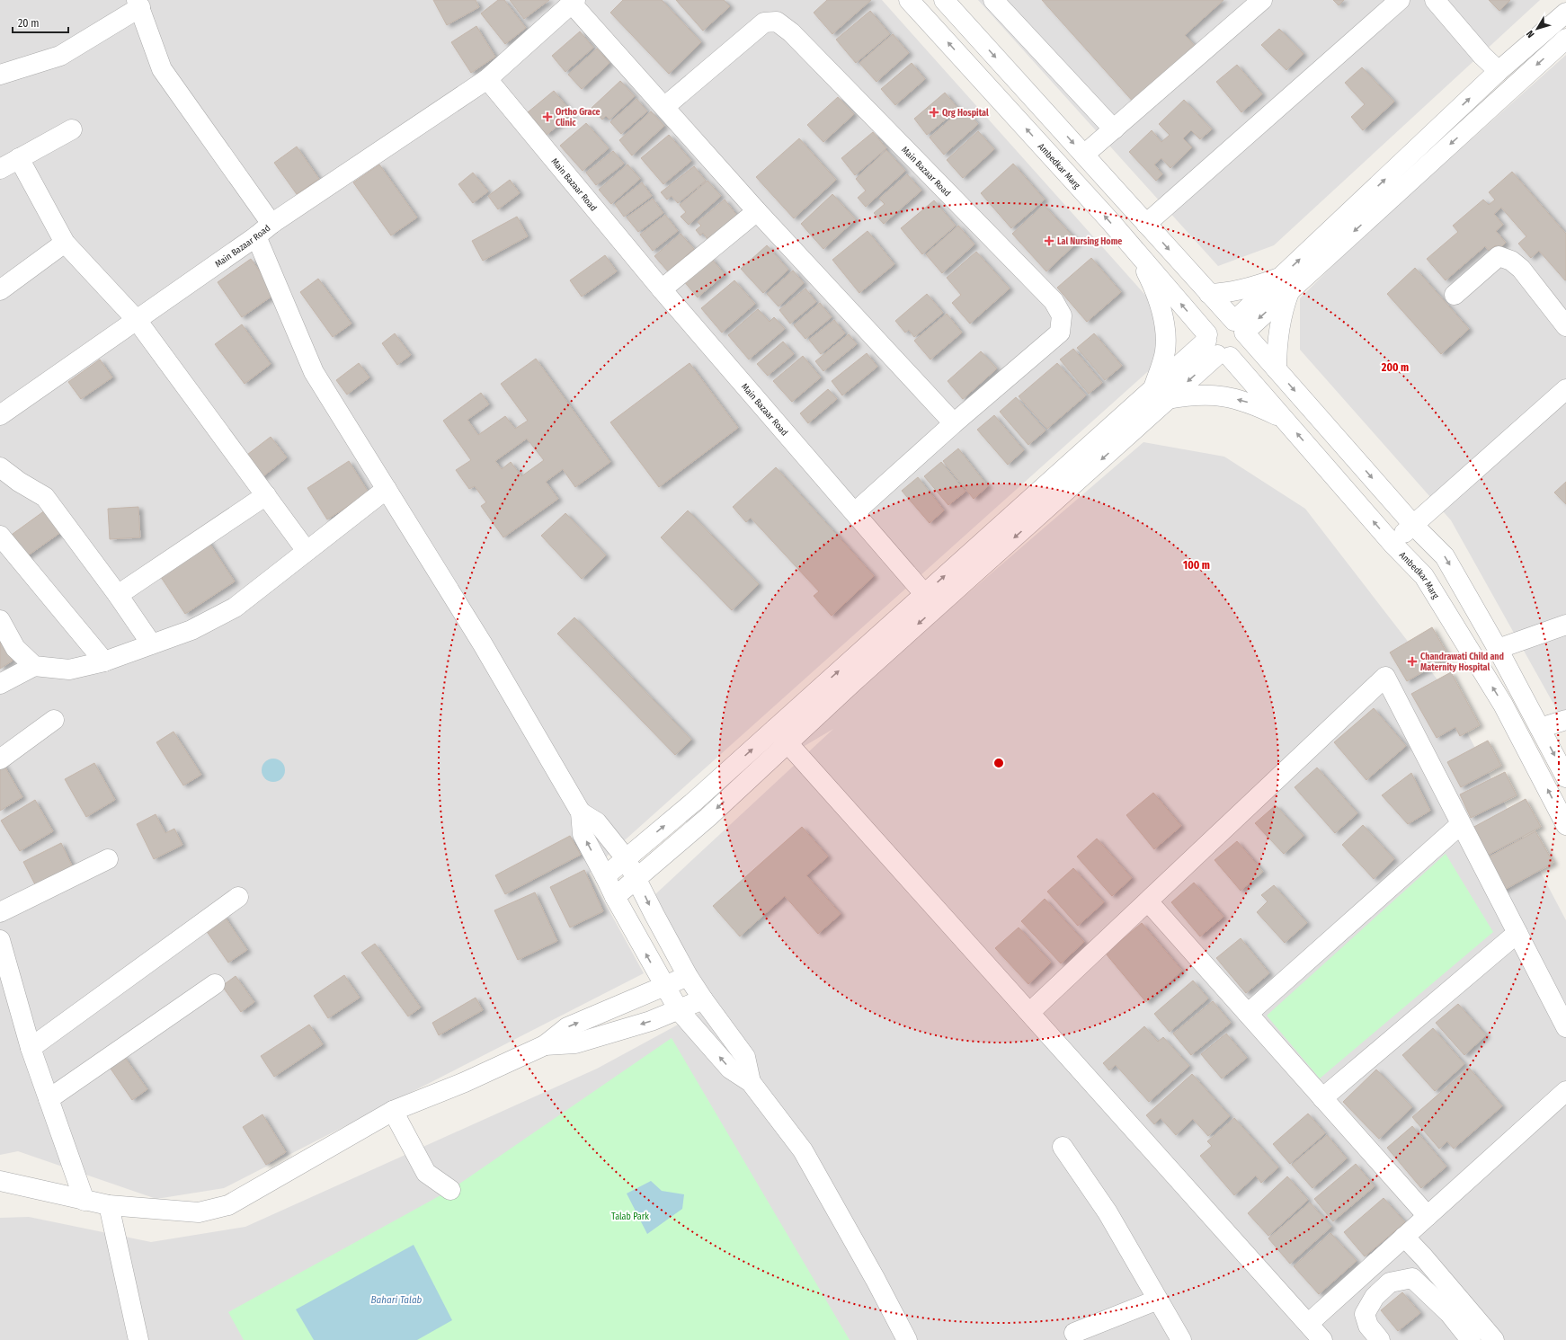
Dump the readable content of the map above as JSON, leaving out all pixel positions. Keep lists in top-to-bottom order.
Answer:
{
  "streets": {
    "street": ["Ambedkar Marg", "Main Bazaar Road"]
  },
  "water": ["Bahari Talab"],
  "parks": ["Talab Park"],
  "places": {
    "health": [
      "Qrg Hospital",
      "Ortho Grace Clinic",
      "Lal Nursing Home",
      "Chandrawati Child and Maternity Hospital"
    ]
  },
  "scale_bar": "20 m",
  "north": "bottom left",
  "rings": ["200 m", "100 m"]
}
